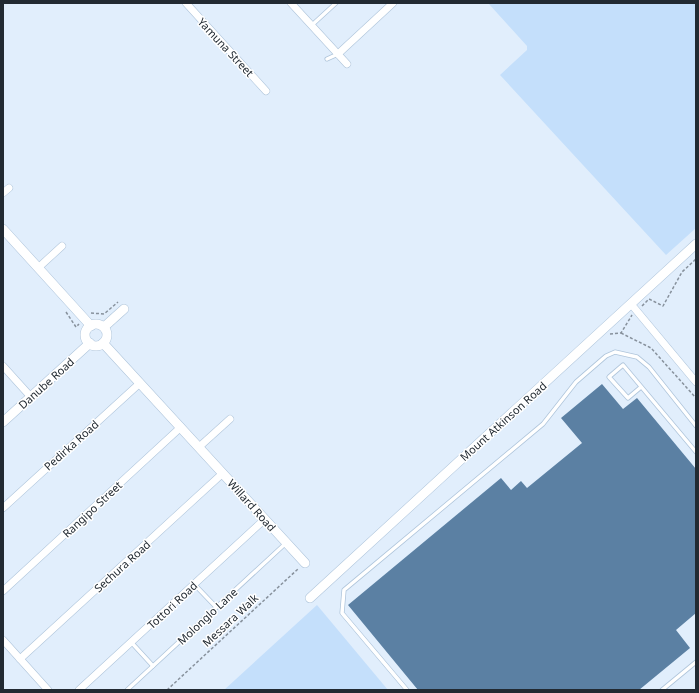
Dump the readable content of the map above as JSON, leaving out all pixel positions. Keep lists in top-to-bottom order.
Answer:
{
  "streets": {
    "street": [
      "Yamuna Street",
      "Danube Road",
      "Mount Atkinson Road",
      "Pedirka Road",
      "Willard Road",
      "Rangipo Street",
      "Sechura Road",
      "Tottori Road"
    ],
    "lane": ["Molonglo Lane"],
    "path": ["Messara Walk"]
  },
  "crossings": [
    ["Danube Road", "Willard Road"],
    ["Pedirka Road", "Willard Road"],
    ["Willard Road", "Rangipo Street"],
    ["Willard Road", "Sechura Road"],
    ["Willard Road", "Tottori Road"],
    ["Willard Road", "Molonglo Lane"],
    ["Willard Road", "Messara Walk"]
  ]
}
